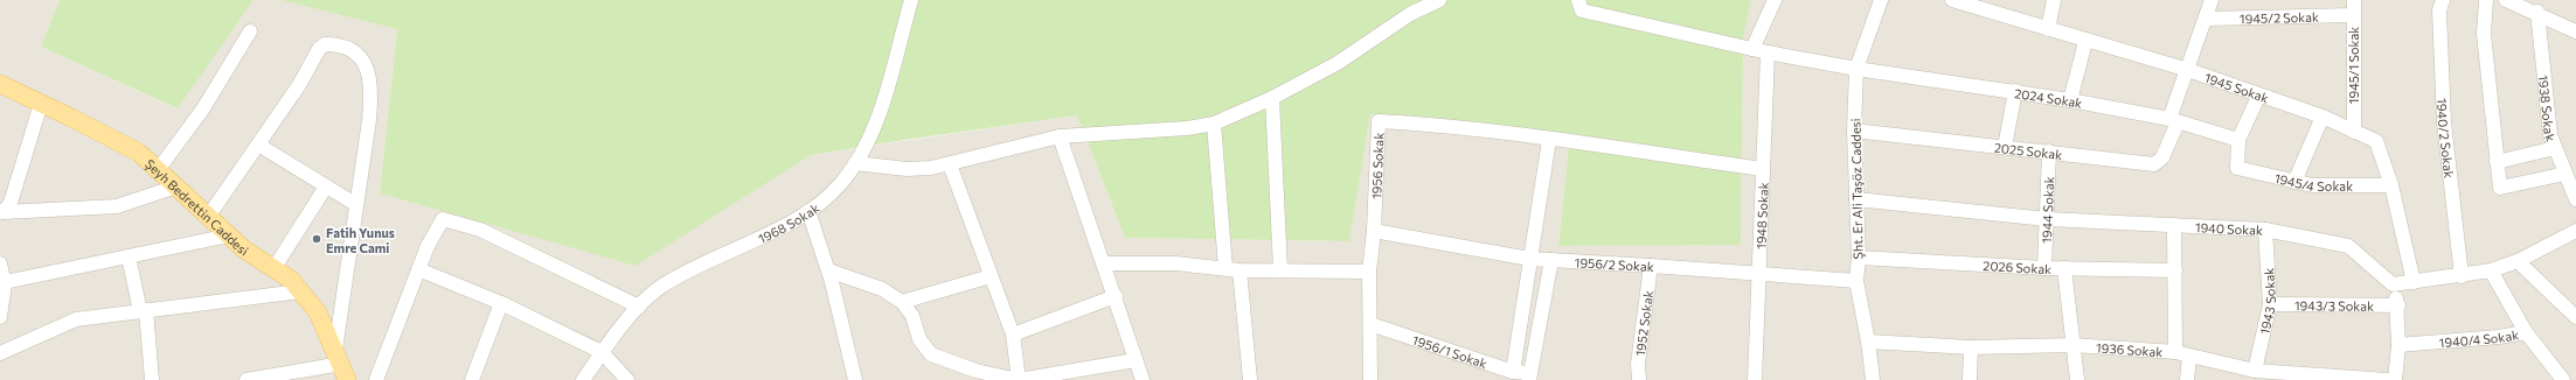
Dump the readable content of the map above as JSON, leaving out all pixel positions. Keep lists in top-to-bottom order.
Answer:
{
  "streets": {
    "main road": ["Şeyh Bedrettin Caddesi"],
    "street": [
      "1945/2 Sokak",
      "1945/1 Sokak",
      "1945 Sokak",
      "2024 Sokak",
      "1938 Sokak",
      "1940/2 Sokak",
      "2025 Sokak",
      "1956 Sokak",
      "1945/4 Sokak",
      "Şht. Er Ali Taşöz Caddesi",
      "1944 Sokak",
      "1948 Sokak",
      "1968 Sokak",
      "1940 Sokak",
      "1956/2 Sokak",
      "2026 Sokak",
      "1943 Sokak",
      "1943/3 Sokak",
      "1952 Sokak",
      "1940/4 Sokak",
      "1936 Sokak",
      "1956/1 Sokak"
    ]
  },
  "crossings": [
    ["1945/2 Sokak", "1945/1 Sokak"],
    ["1945/2 Sokak", "2025 Sokak"],
    ["1945/1 Sokak", "1945 Sokak"],
    ["1945 Sokak", "2025 Sokak"],
    ["1945 Sokak", "1945/4 Sokak"],
    ["2024 Sokak", "2025 Sokak"],
    ["2024 Sokak", "1945/4 Sokak"],
    ["2024 Sokak", "Şht. Er Ali Taşöz Caddesi"],
    ["2024 Sokak", "1948 Sokak"],
    ["2025 Sokak", "Şht. Er Ali Taşöz Caddesi"],
    ["2025 Sokak", "1944 Sokak"],
    ["1956 Sokak", "1956/2 Sokak"],
    ["1956 Sokak", "1956/1 Sokak"],
    ["Şht. Er Ali Taşöz Caddesi", "1940 Sokak"],
    ["Şht. Er Ali Taşöz Caddesi", "1956/2 Sokak"],
    ["Şht. Er Ali Taşöz Caddesi", "2026 Sokak"],
    ["Şht. Er Ali Taşöz Caddesi", "1936 Sokak"],
    ["1944 Sokak", "1940 Sokak"],
    ["1944 Sokak", "2026 Sokak"],
    ["1948 Sokak", "1956/2 Sokak"],
    ["1940 Sokak", "1943 Sokak"],
    ["1956/2 Sokak", "1952 Sokak"],
    ["1943 Sokak", "1943/3 Sokak"],
    ["1943 Sokak", "1936 Sokak"]
  ],
  "places": ["Fatih Yunus Emre Cami"]
}
